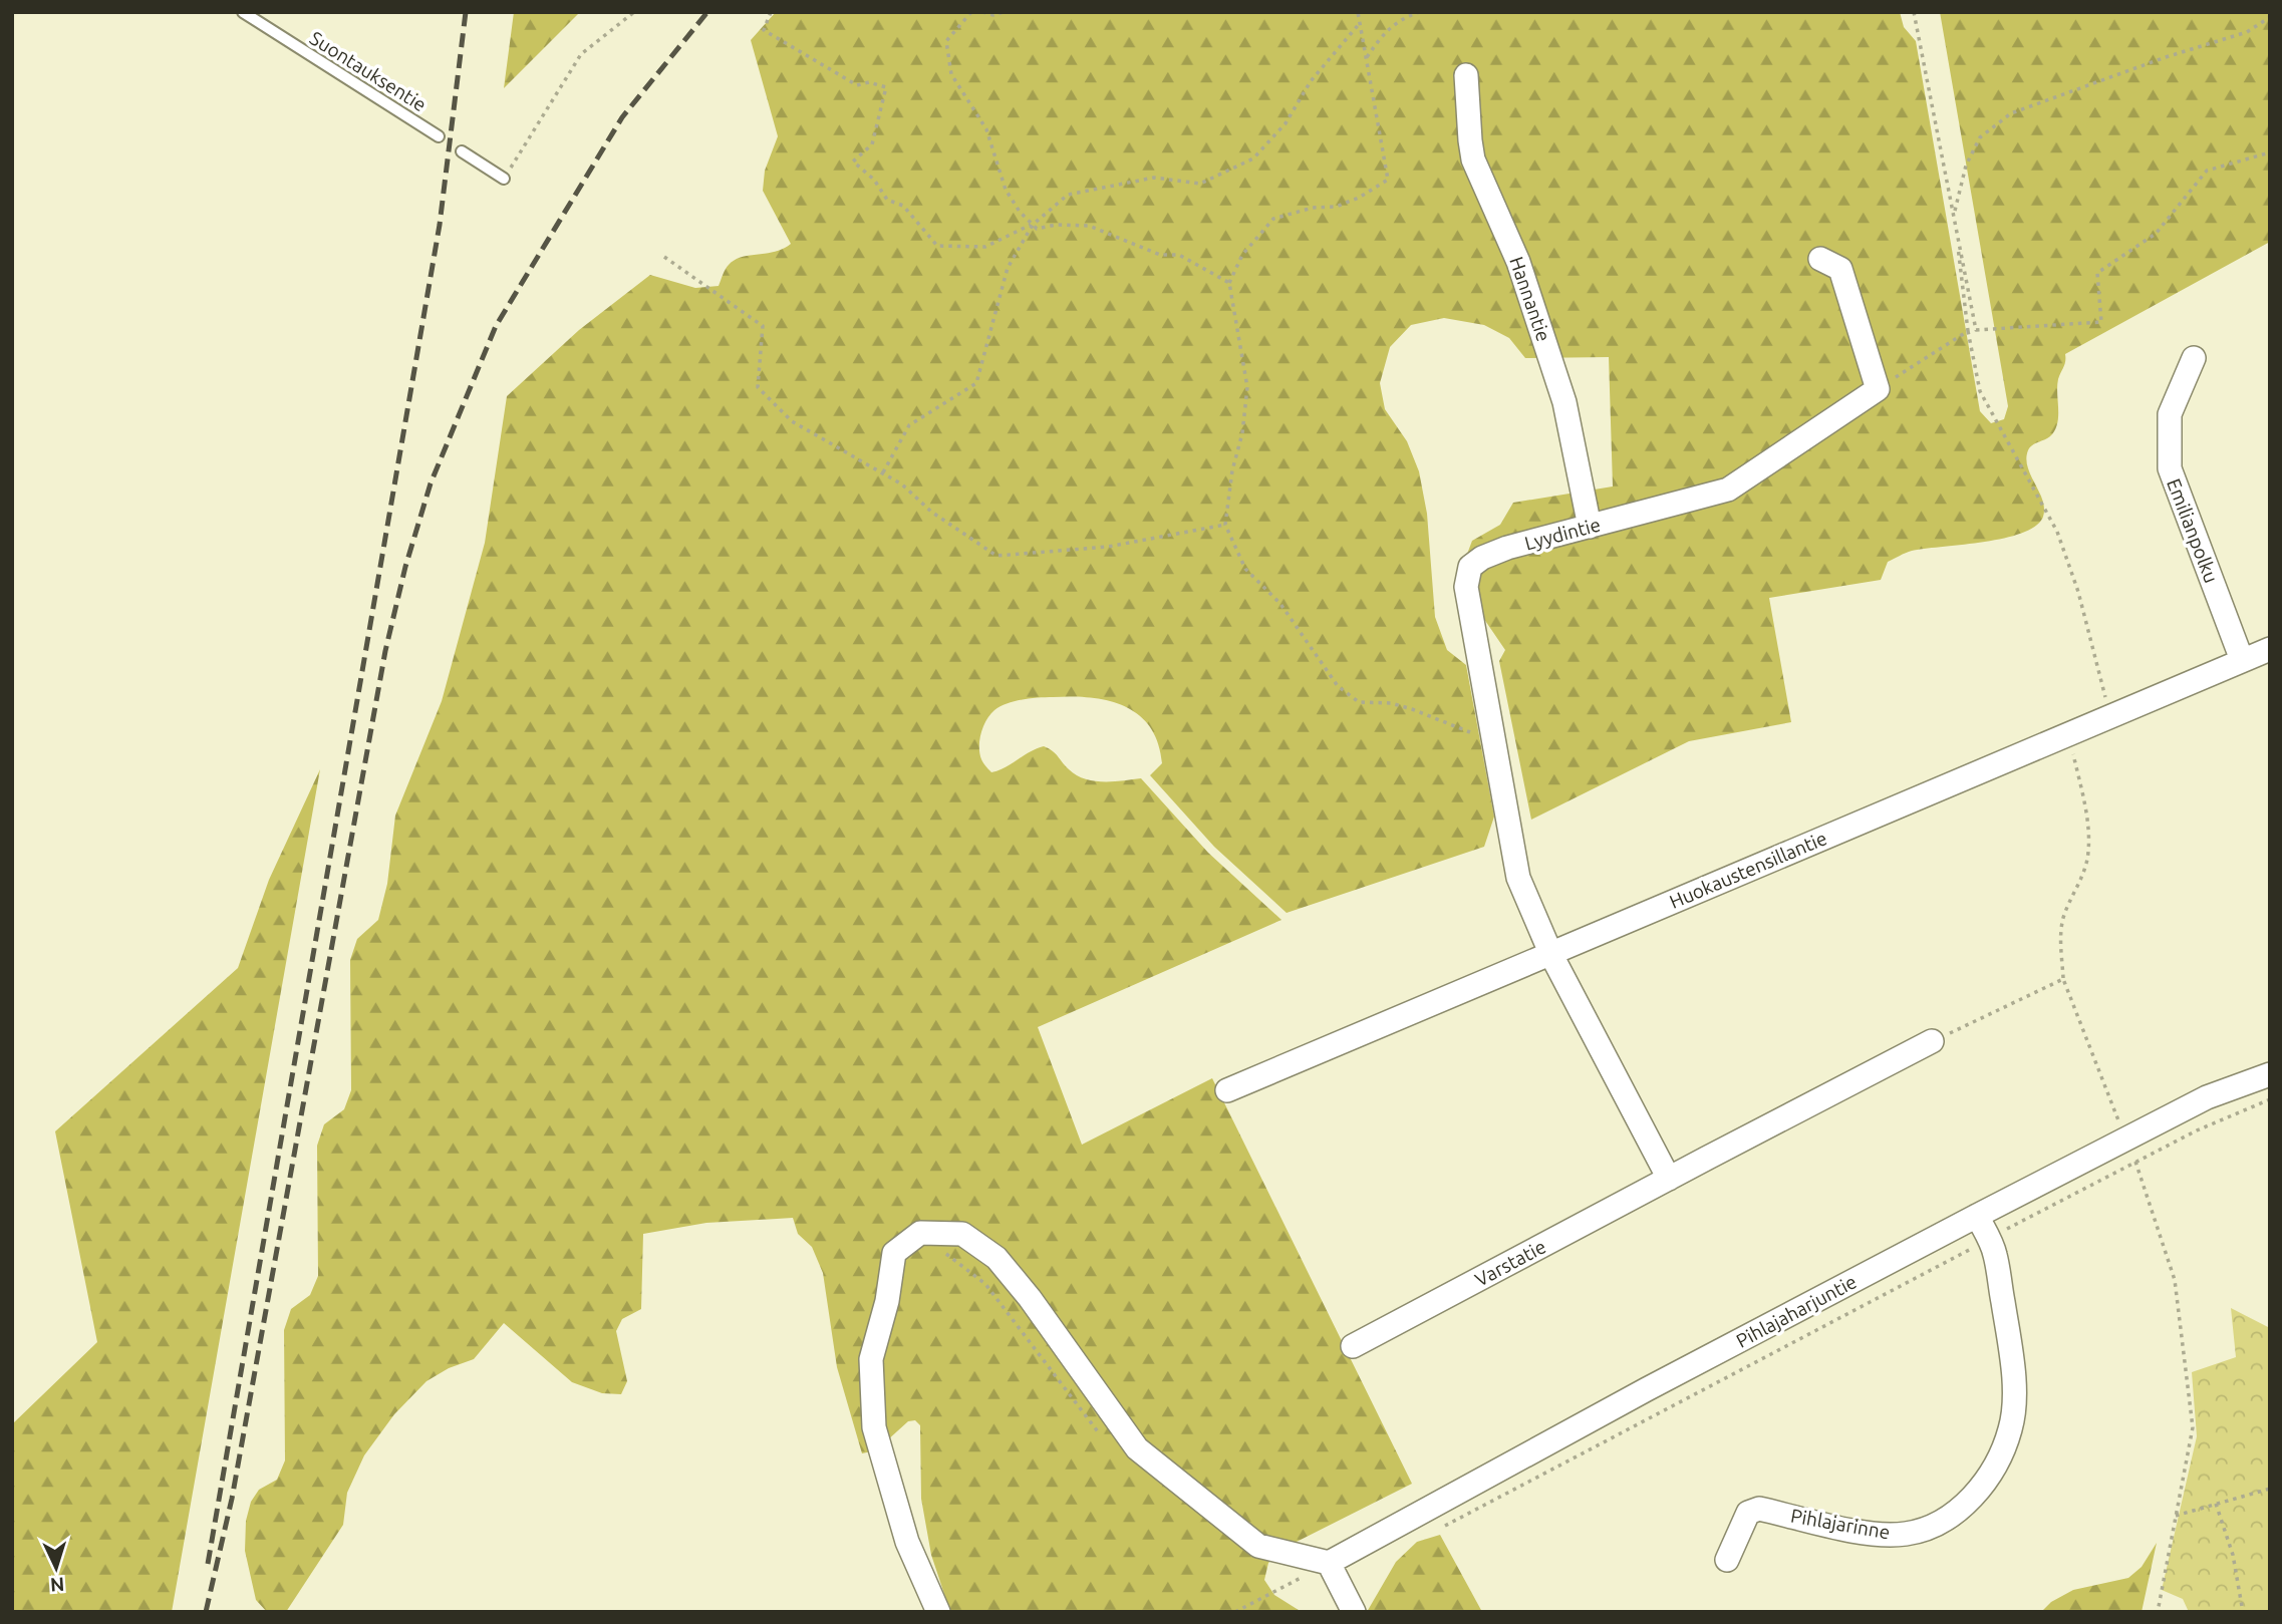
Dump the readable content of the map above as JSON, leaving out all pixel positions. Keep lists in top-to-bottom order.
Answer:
{
  "streets": {
    "street": [
      "Hannantie",
      "Emilianpolku",
      "Lyydintie",
      "Huokaustensillantie",
      "Varstatie",
      "Pihlajaharjuntie",
      "Pihlajarinne"
    ],
    "lane": ["Suontauksentie"]
  },
  "crossings": [
    ["Hannantie", "Lyydintie"],
    ["Emilianpolku", "Huokaustensillantie"],
    ["Lyydintie", "Huokaustensillantie"],
    ["Pihlajaharjuntie", "Pihlajarinne"]
  ],
  "north": "bottom"
}
